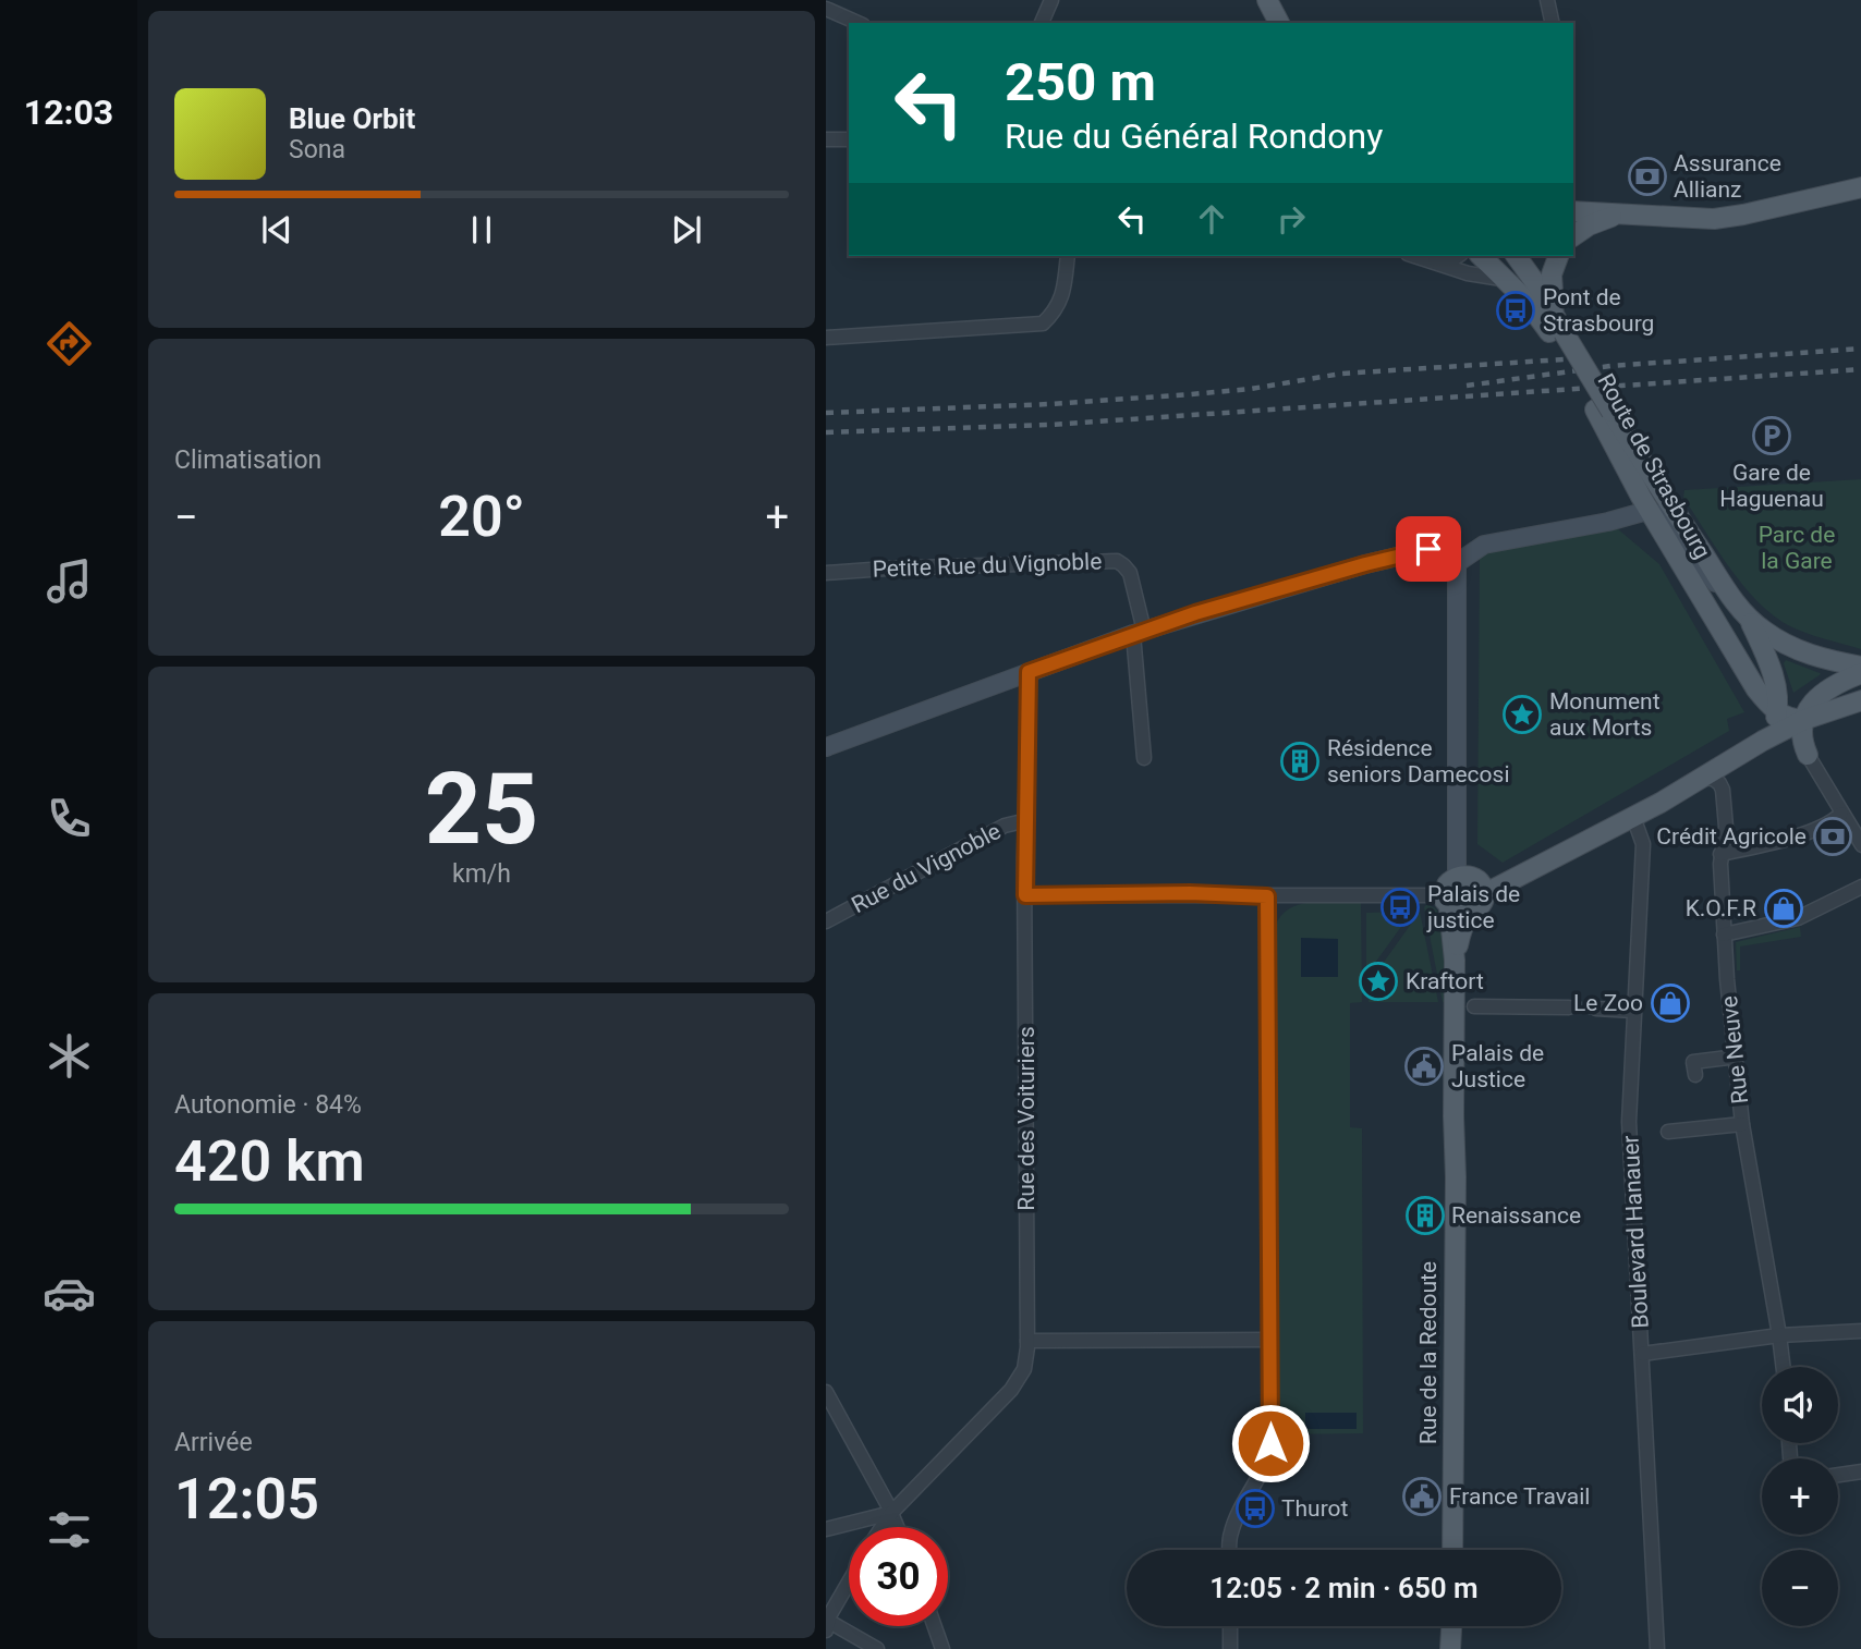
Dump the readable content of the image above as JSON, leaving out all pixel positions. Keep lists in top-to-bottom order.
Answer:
{
  "streets": {
    "main road": ["Route de Strasbourg", "Rue de la Redoute"],
    "street": [
      "Petite Rue du Vignoble",
      "Rue du Vignoble",
      "Rue Neuve",
      "Rue des Voituriers",
      "Boulevard Hanauer"
    ]
  },
  "crossings": [
    ["Rue du Vignoble", "Rue des Voituriers"]
  ],
  "parks": ["Parc de la Gare"],
  "places": {
    "bank": ["Assurance Allianz", "Crédit Agricole"],
    "bus stop": ["Pont de Strasbourg", "Palais de justice", "Thurot"],
    "parking": ["Gare de Haguenau"],
    "place": ["Monument aux Morts", "Kraftort"],
    "building": ["Résidence seniors Damecosi", "Renaissance"],
    "shop": ["K.O.F.R", "Le Zoo"],
    "public building": ["Palais de Justice", "France Travail"]
  },
  "page": {
    "tabs": "12:03",
    "turn": ["250 m", "Rue du Général Rondony"],
    "song": ["Blue Orbit", "Sona"],
    "tile": [
      "Climatisation",
      ["25", "km/h"],
      ["Autonomie · 84%", "420 km"],
      ["Arrivée", "12:05"]
    ],
    "heat": ["−", "20°", "+"],
    "map_buttons": ["+", "−"],
    "limit": "30",
    "trip": "12:05 · 2 min · 650 m"
  }
}
